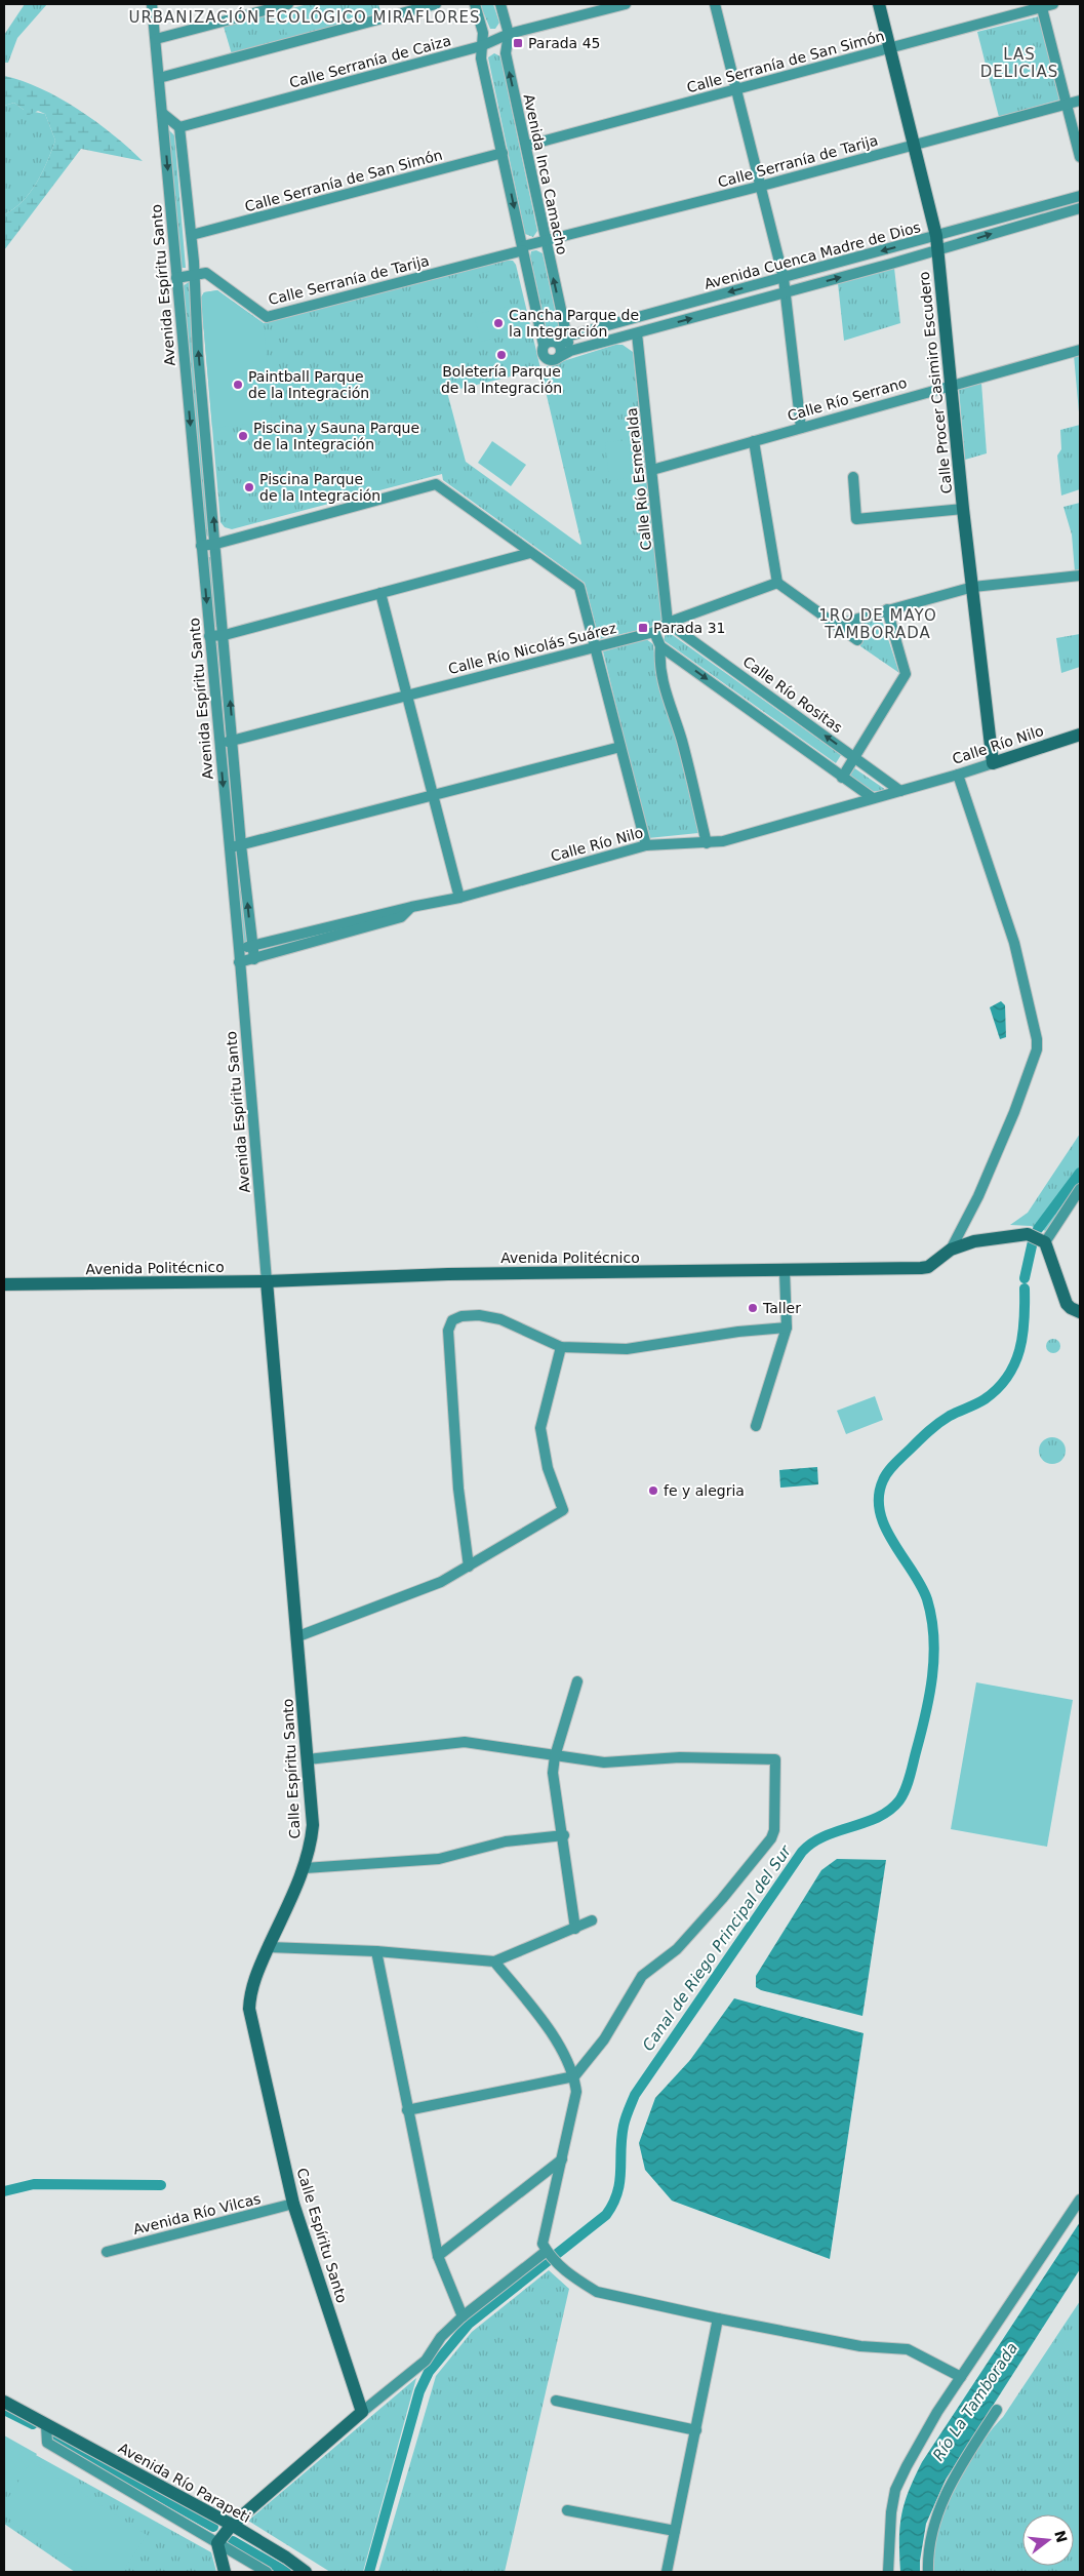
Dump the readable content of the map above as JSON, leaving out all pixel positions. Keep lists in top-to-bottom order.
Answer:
{
  "streets": {
    "main road": [
      "Calle Procer Casimiro Escudero",
      "Calle Río Nilo",
      "Avenida Politécnico",
      "Calle Espíritu Santo",
      "Avenida Río Parapeti"
    ],
    "street": [
      "Calle Serranía de Caiza",
      "Calle Serranía de San Simón",
      "Calle Serranía de Tarija",
      "Avenida Inca Camacho",
      "Avenida Cuenca Madre de Dios",
      "Avenida Espíritu Santo",
      "Calle Río Serrano",
      "Calle Río Esmeralda",
      "Calle Río Nicolás Suárez",
      "Calle Río Rositas",
      "Avenida Río Vilcas"
    ]
  },
  "crossings": [
    ["Calle Serranía de Caiza", "Avenida Inca Camacho"],
    ["Calle Serranía de Caiza", "Avenida Espíritu Santo"],
    ["Calle Serranía de San Simón", "Avenida Inca Camacho"],
    ["Calle Serranía de San Simón", "Avenida Espíritu Santo"],
    ["Calle Serranía de San Simón", "Calle Procer Casimiro Escudero"],
    ["Calle Serranía de Tarija", "Avenida Inca Camacho"],
    ["Calle Serranía de Tarija", "Avenida Espíritu Santo"],
    ["Calle Serranía de Tarija", "Calle Procer Casimiro Escudero"],
    ["Avenida Inca Camacho", "Avenida Cuenca Madre de Dios"],
    ["Avenida Cuenca Madre de Dios", "Calle Procer Casimiro Escudero"],
    ["Avenida Cuenca Madre de Dios", "Calle Río Esmeralda"],
    ["Avenida Espíritu Santo", "Calle Río Nicolás Suárez"],
    ["Avenida Espíritu Santo", "Calle Río Nilo"],
    ["Avenida Espíritu Santo", "Avenida Politécnico"],
    ["Avenida Espíritu Santo", "Calle Espíritu Santo"],
    ["Calle Procer Casimiro Escudero", "Calle Río Serrano"],
    ["Calle Procer Casimiro Escudero", "Calle Río Nilo"],
    ["Calle Río Serrano", "Calle Río Esmeralda"],
    ["Calle Río Esmeralda", "Calle Río Nicolás Suárez"],
    ["Calle Río Esmeralda", "Calle Río Rositas"],
    ["Calle Río Nicolás Suárez", "Calle Río Rositas"],
    ["Calle Río Rositas", "Calle Río Nilo"],
    ["Avenida Politécnico", "Calle Espíritu Santo"],
    ["Calle Espíritu Santo", "Avenida Río Vilcas"]
  ],
  "districts": ["URBANIZACIÓN ECOLÓGICO MIRAFLORES", "LAS DELICIAS", "1RO DE MAYO TAMBORADA"],
  "water": ["Canal de Riego Principal del Sur", "Río La Tamborada"],
  "places": {
    "transit": ["Parada 45", "Parada 31"],
    "other": [
      "Cancha Parque de la Integración",
      "Boletería Parque de la Integración",
      "Paintball Parque de la Integración",
      "Piscina y Sauna Parque de la Integración",
      "Piscina Parque de la Integración",
      "Taller",
      "fe y alegria"
    ]
  },
  "north": "right"
}
